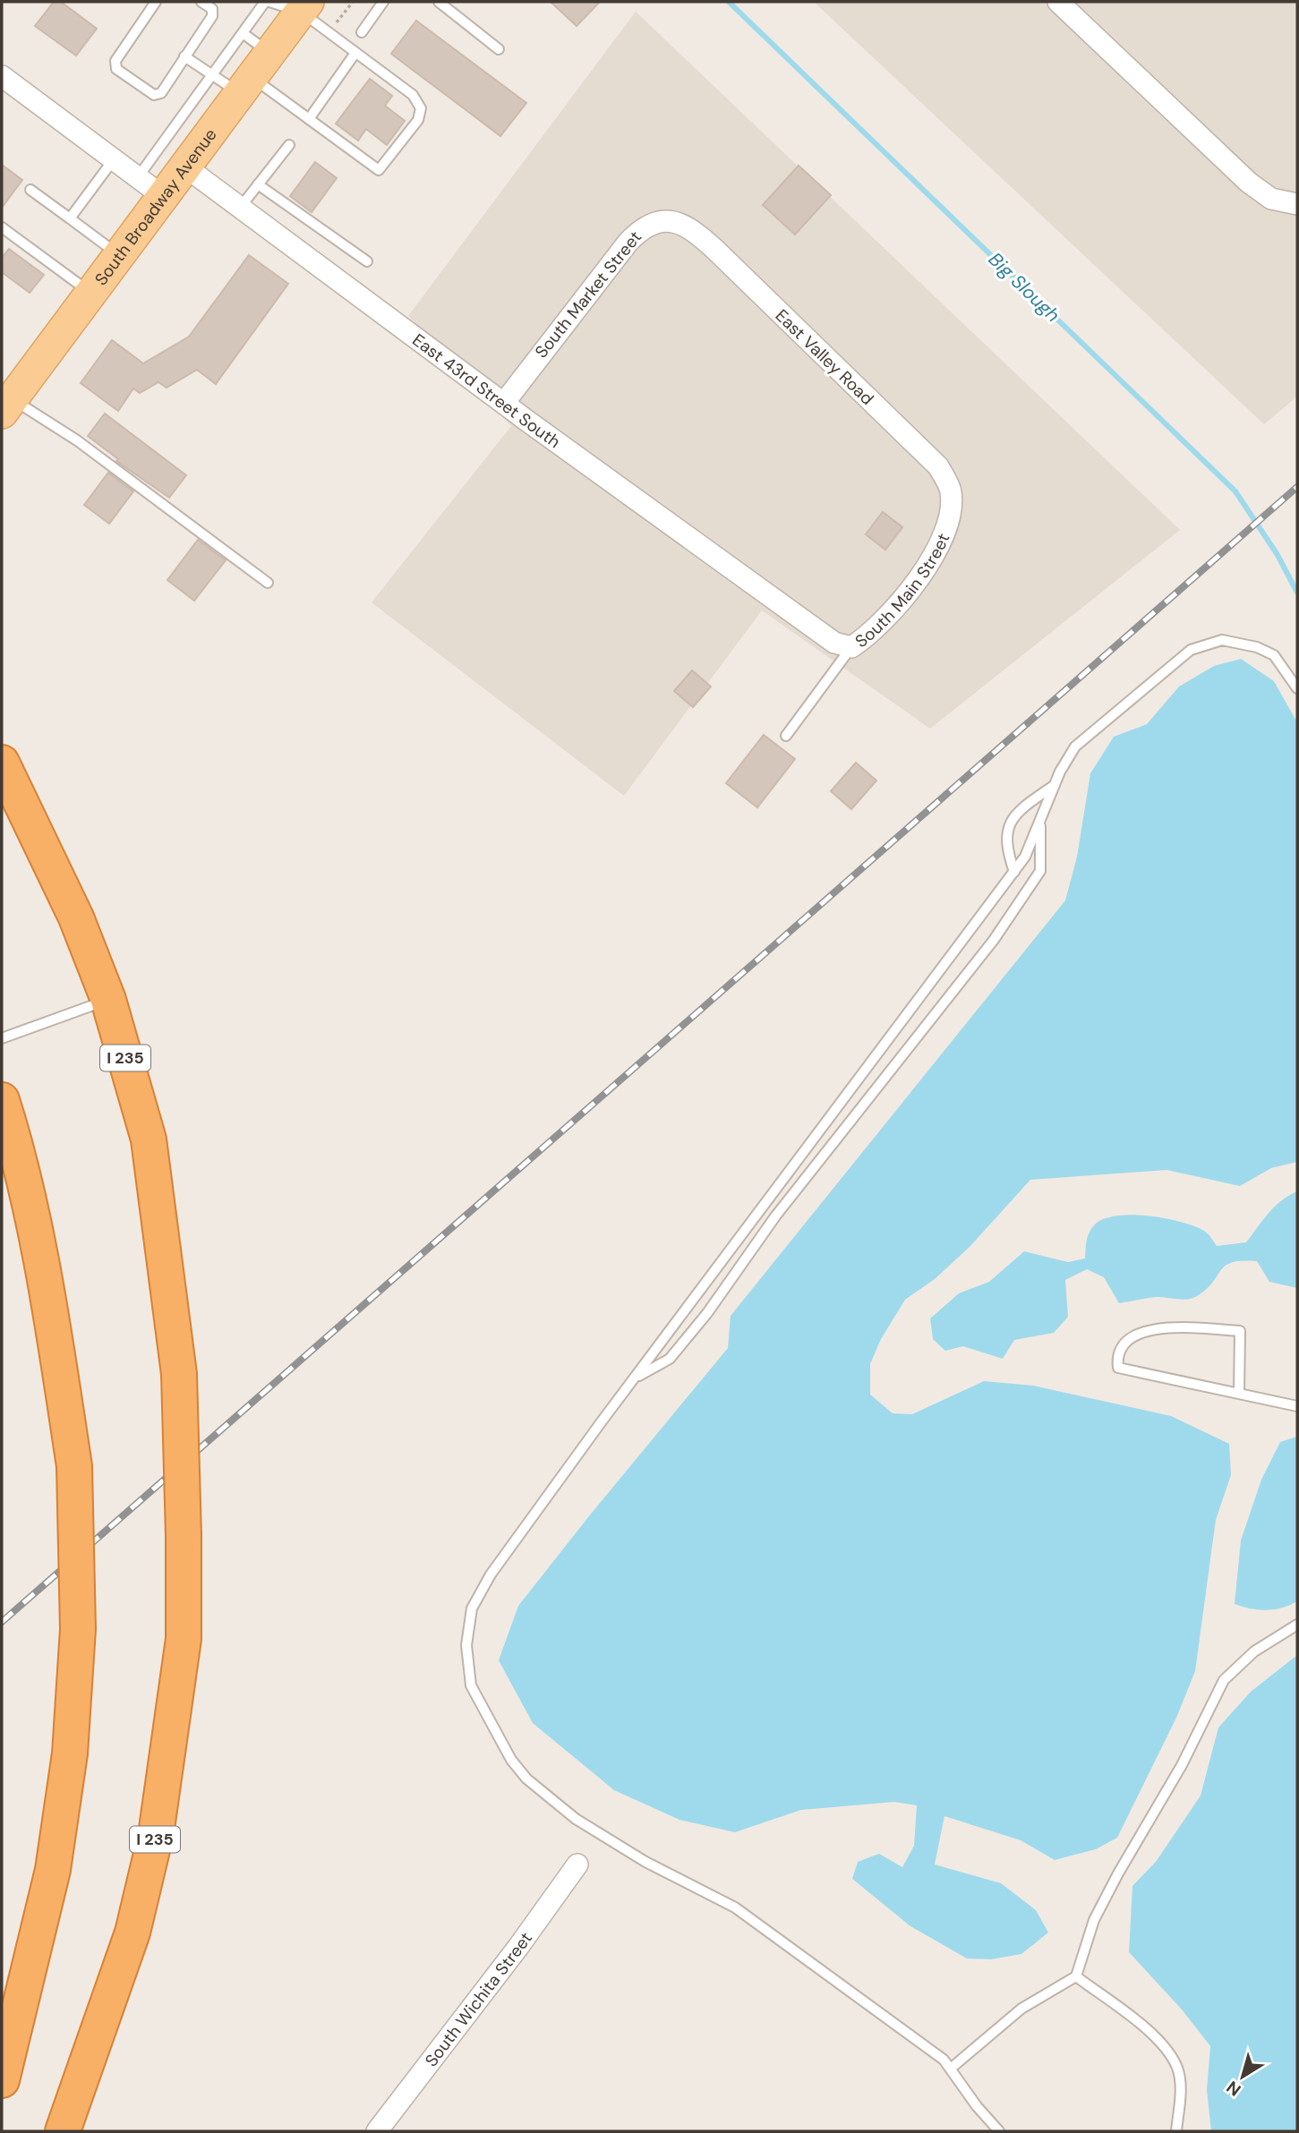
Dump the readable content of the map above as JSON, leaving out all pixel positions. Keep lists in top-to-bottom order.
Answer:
{
  "streets": {
    "highway": ["I 235"],
    "main road": ["South Broadway Avenue"],
    "street": [
      "South Market Street",
      "East Valley Road",
      "East 43rd Street South",
      "South Main Street",
      "South Wichita Street"
    ]
  },
  "crossings": [
    ["South Broadway Avenue", "East 43rd Street South"],
    ["South Market Street", "East Valley Road"],
    ["South Market Street", "East 43rd Street South"],
    ["East Valley Road", "South Main Street"],
    ["East 43rd Street South", "South Main Street"]
  ],
  "water": ["Big Slough"],
  "north": "bottom left"
}
